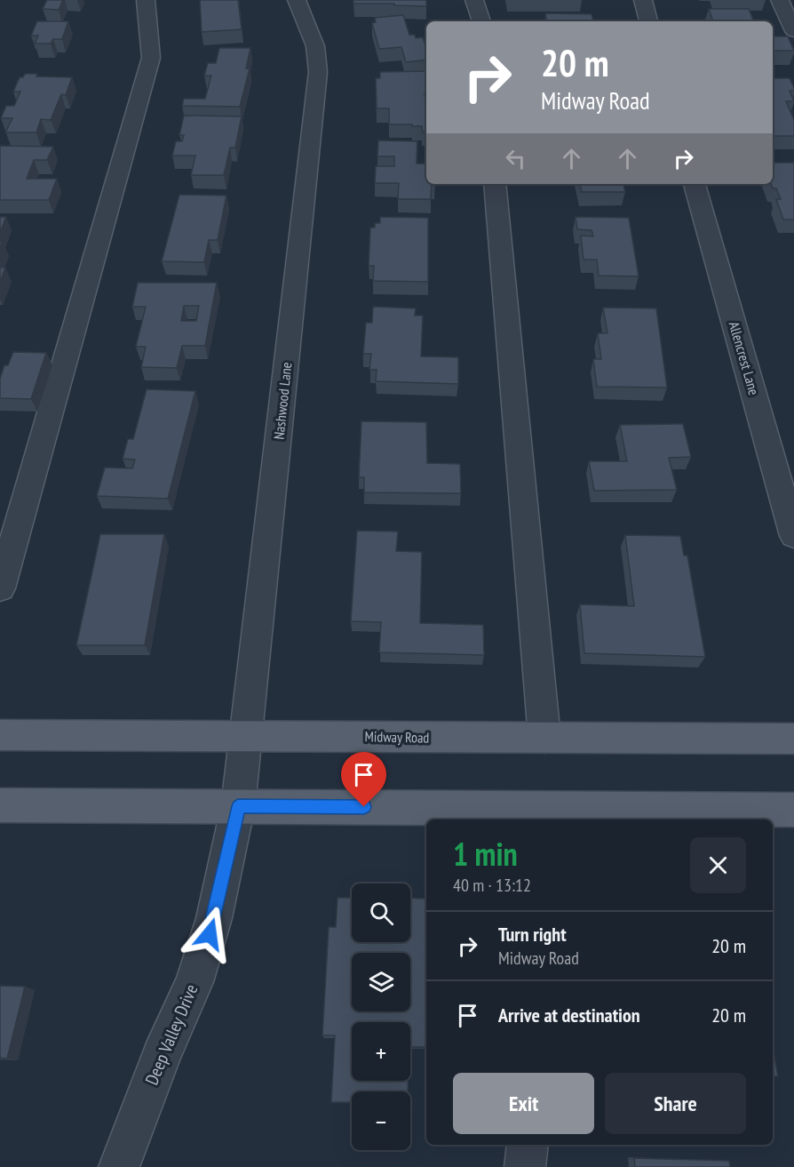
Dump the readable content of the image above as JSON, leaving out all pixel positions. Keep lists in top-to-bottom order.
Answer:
{
  "streets": {
    "main road": ["Midway Road"],
    "street": ["Allencrest Lane", "Nashwood Lane", "Deep Valley Drive"]
  },
  "crossings": [
    ["Nashwood Lane", "Midway Road"],
    ["Nashwood Lane", "Deep Valley Drive"]
  ],
  "page": {
    "turn": ["20 m", "Midway Road"],
    "heading": ["1 min", "40 m · 13:12"],
    "map_buttons": ["+", "−"],
    "list": [
      {
        "name": "Turn right",
        "note": "Midway Road",
        "value": "20 m"
      },
      {
        "name": "Arrive at destination",
        "value": "20 m"
      }
    ],
    "buttons": ["Exit", "Share"]
  }
}
